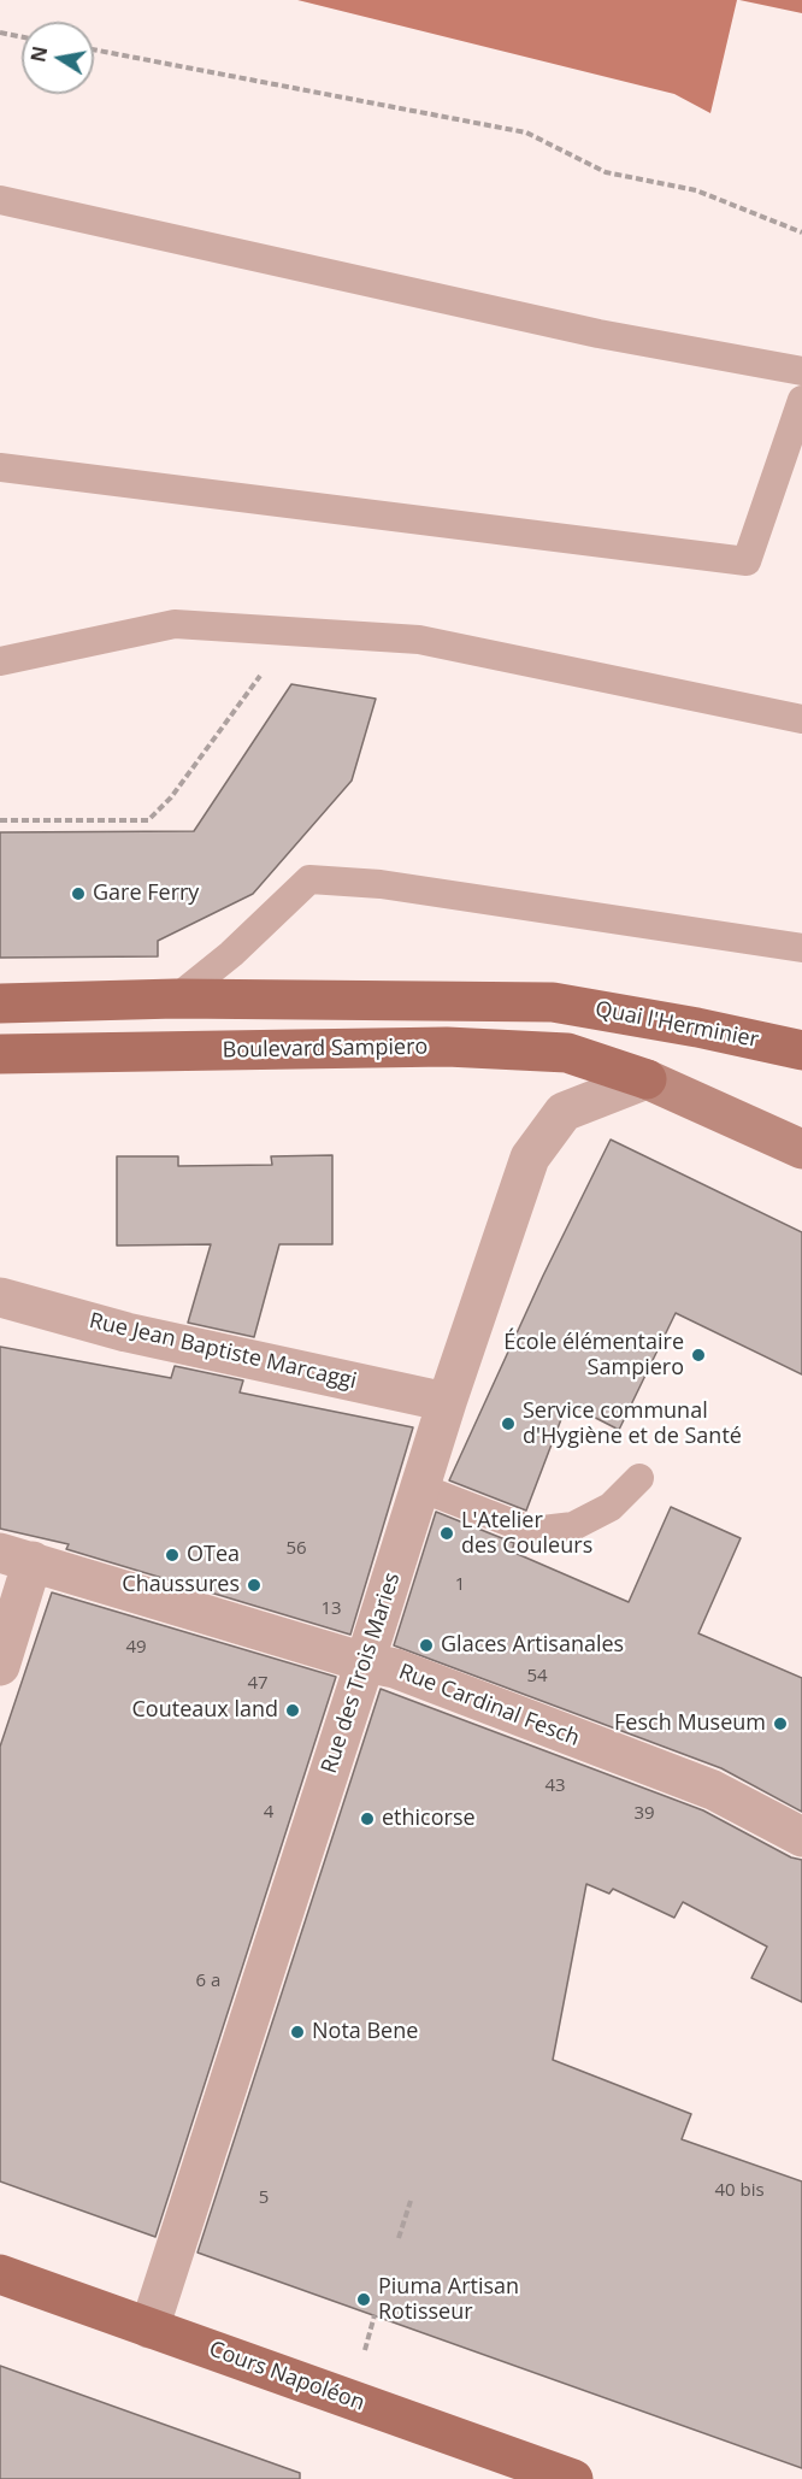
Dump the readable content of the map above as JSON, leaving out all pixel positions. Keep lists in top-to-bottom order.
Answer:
{
  "streets": {
    "main road": ["Quai l'Herminier", "Boulevard Sampiero", "Cours Napoléon"],
    "street": ["Rue Jean Baptiste Marcaggi", "Rue des Trois Maries", "Rue Cardinal Fesch"]
  },
  "crossings": [
    ["Boulevard Sampiero", "Rue des Trois Maries"],
    ["Rue Jean Baptiste Marcaggi", "Rue des Trois Maries"],
    ["Rue des Trois Maries", "Rue Cardinal Fesch"],
    ["Rue des Trois Maries", "Cours Napoléon"]
  ],
  "places": [
    "Gare Ferry",
    "École élémentaire Sampiero",
    "Service communal d'Hygiène et de Santé",
    "L'Atelier des Couleurs",
    "OTea",
    "Chaussures",
    "Glaces Artisanales",
    "Couteaux land",
    "Fesch Museum",
    "ethicorse",
    "Nota Bene",
    "Piuma Artisan Rotisseur"
  ],
  "house_numbers": [
    "56",
    "1",
    "13",
    "49",
    "54",
    "47",
    "43",
    "4",
    "39",
    "6 a",
    "40 bis",
    "5"
  ],
  "north": "left"
}
